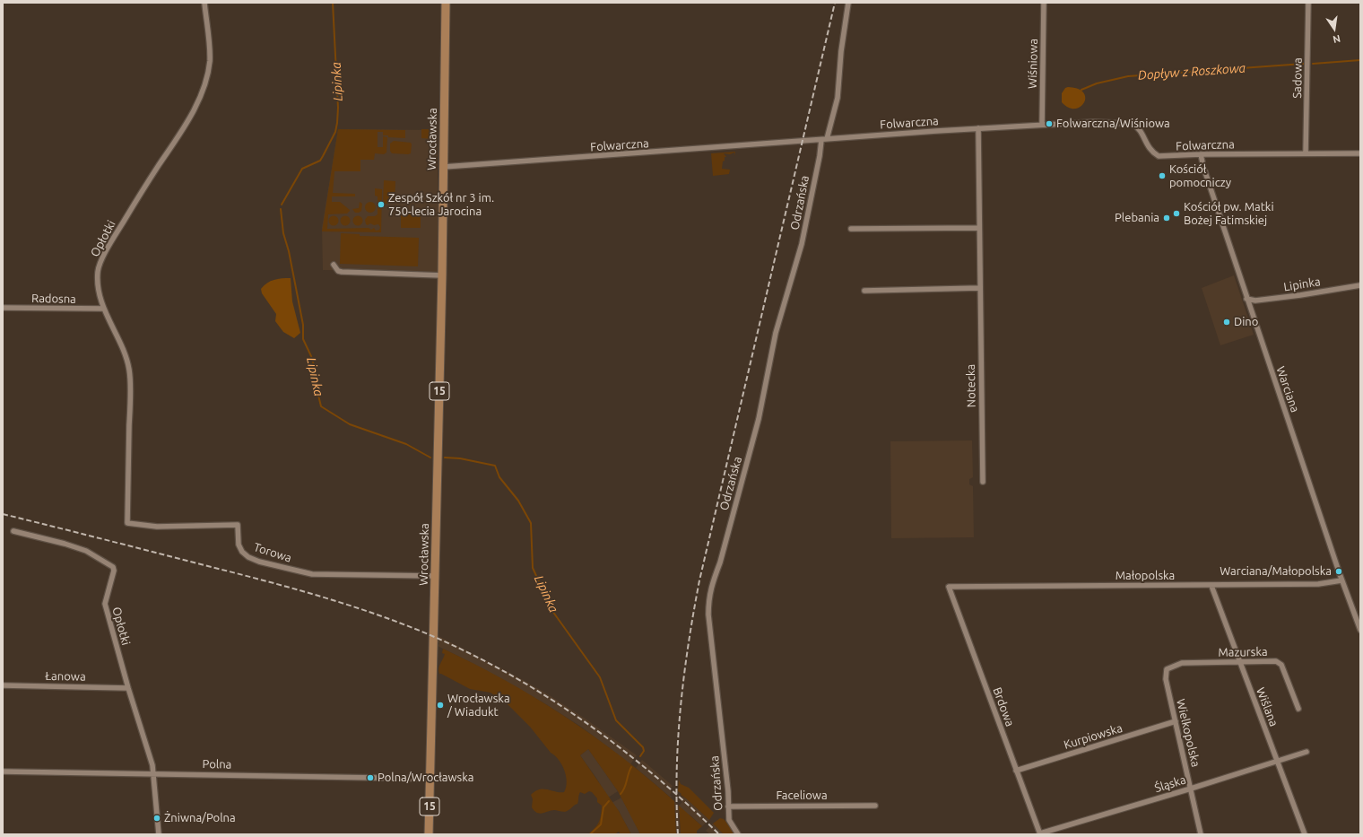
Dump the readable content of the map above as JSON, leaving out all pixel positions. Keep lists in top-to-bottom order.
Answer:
{
  "streets": {
    "main road": ["Wrocławska", "15"],
    "street": [
      "Wiśniowa",
      "Sadowa",
      "Folwarczna",
      "Odrzańska",
      "Opłotki",
      "Lipinka",
      "Radosna",
      "Notecka",
      "Warciana",
      "Torowa",
      "Małopolska",
      "Mazurska",
      "Łanowa",
      "Brdowa",
      "Wiślana",
      "Wielkopolska",
      "Kurpiowska",
      "Polna",
      "Śląska",
      "Faceliowa"
    ]
  },
  "crossings": [
    ["Wiśniowa", "Folwarczna"],
    ["Sadowa", "Folwarczna"],
    ["Folwarczna", "Wrocławska"],
    ["Folwarczna", "Odrzańska"],
    ["Folwarczna", "Notecka"],
    ["Folwarczna", "Warciana"],
    ["Wrocławska", "Torowa"],
    ["Wrocławska", "Polna"],
    ["Odrzańska", "Faceliowa"],
    ["Opłotki", "Radosna"],
    ["Opłotki", "Torowa"],
    ["Opłotki", "Łanowa"],
    ["Opłotki", "Polna"],
    ["Lipinka", "Warciana"],
    ["Warciana", "Małopolska"],
    ["Małopolska", "Brdowa"],
    ["Małopolska", "Wiślana"],
    ["Mazurska", "Wiślana"],
    ["Mazurska", "Wielkopolska"],
    ["Brdowa", "Kurpiowska"],
    ["Brdowa", "Śląska"],
    ["Wiślana", "Śląska"],
    ["Wielkopolska", "Kurpiowska"],
    ["Wielkopolska", "Śląska"]
  ],
  "water": ["Dopływ z Roszkowa", "Lipinka"],
  "places": [
    "Folwarczna/Wiśniowa",
    "Kościół pomocniczy",
    "Zespół Szkół nr 3 im. 750-lecia Jarocina",
    "Kościół pw. Matki Bożej Fatimskiej",
    "Plebania",
    "Dino",
    "Warciana/Małopolska",
    "Wrocławska / Wiadukt",
    "Polna/Wrocławska",
    "Żniwna/Polna"
  ],
  "north": "bottom"
}
